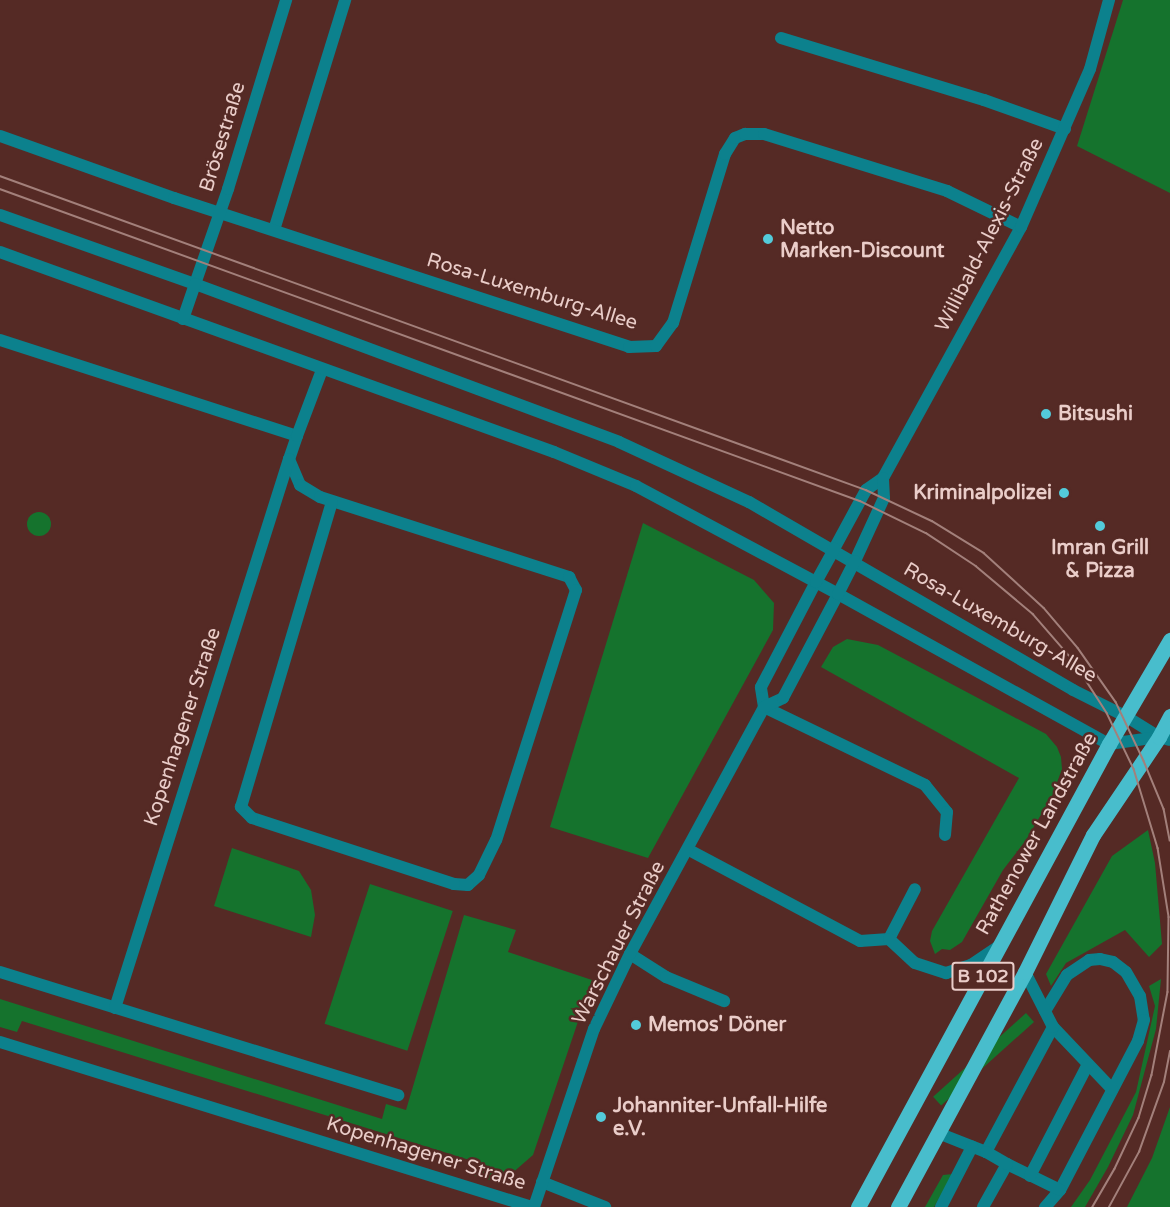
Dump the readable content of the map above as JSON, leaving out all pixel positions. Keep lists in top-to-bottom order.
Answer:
{
  "streets": {
    "main road": ["Rathenower Landstraße", "B 102"],
    "street": [
      "Brösestraße",
      "Willibald-Alexis-Straße",
      "Rosa-Luxemburg-Allee",
      "Kopenhagener Straße",
      "Warschauer Straße"
    ]
  },
  "crossings": [
    ["Brösestraße", "Rosa-Luxemburg-Allee"],
    ["Willibald-Alexis-Straße", "Rosa-Luxemburg-Allee"],
    ["Rosa-Luxemburg-Allee", "Rathenower Landstraße"],
    ["Rosa-Luxemburg-Allee", "B 102"],
    ["Kopenhagener Straße", "Warschauer Straße"]
  ],
  "places": [
    "Netto Marken-Discount",
    "Bitsushi",
    "Kriminalpolizei",
    "Imran Grill & Pizza",
    "Memos' Döner",
    "Johanniter-Unfall-Hilfe e.V."
  ]
}
